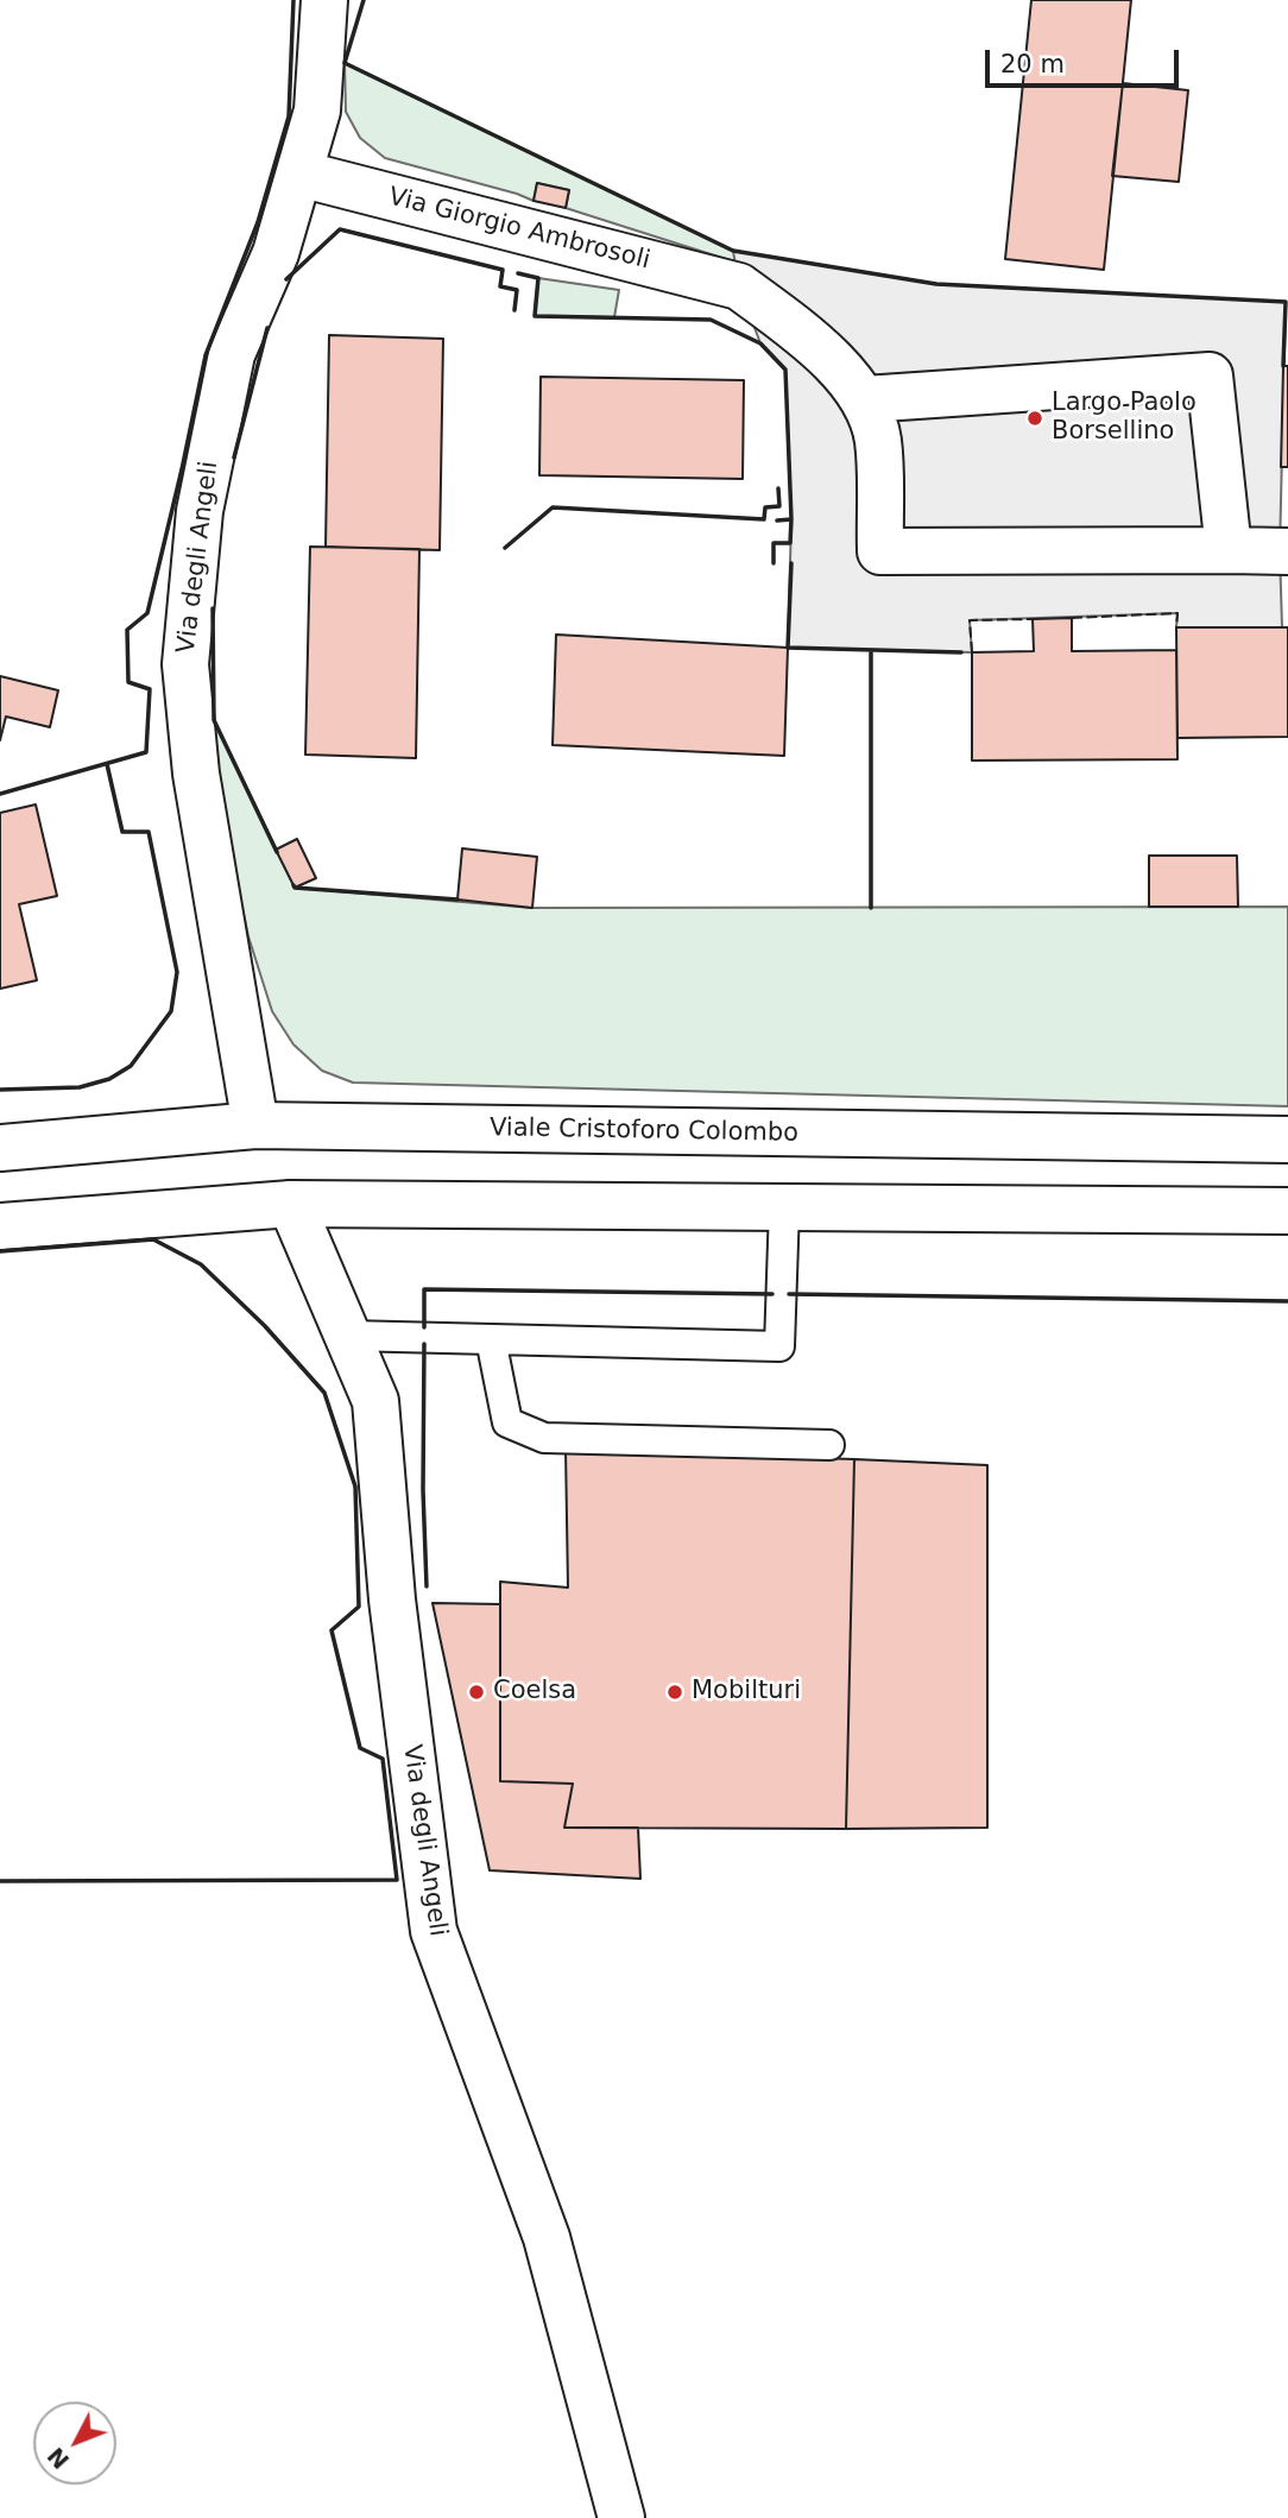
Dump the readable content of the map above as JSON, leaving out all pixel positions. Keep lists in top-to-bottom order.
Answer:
{
  "streets": {
    "street": ["Via Giorgio Ambrosoli", "Via degli Angeli", "Viale Cristoforo Colombo"]
  },
  "crossings": [
    ["Via Giorgio Ambrosoli", "Via degli Angeli"],
    ["Via degli Angeli", "Viale Cristoforo Colombo"]
  ],
  "places": ["Largo Paolo Borsellino", "Coelsa", "Mobilturi"],
  "scale_bar": "20 m",
  "north": "bottom left"
}
